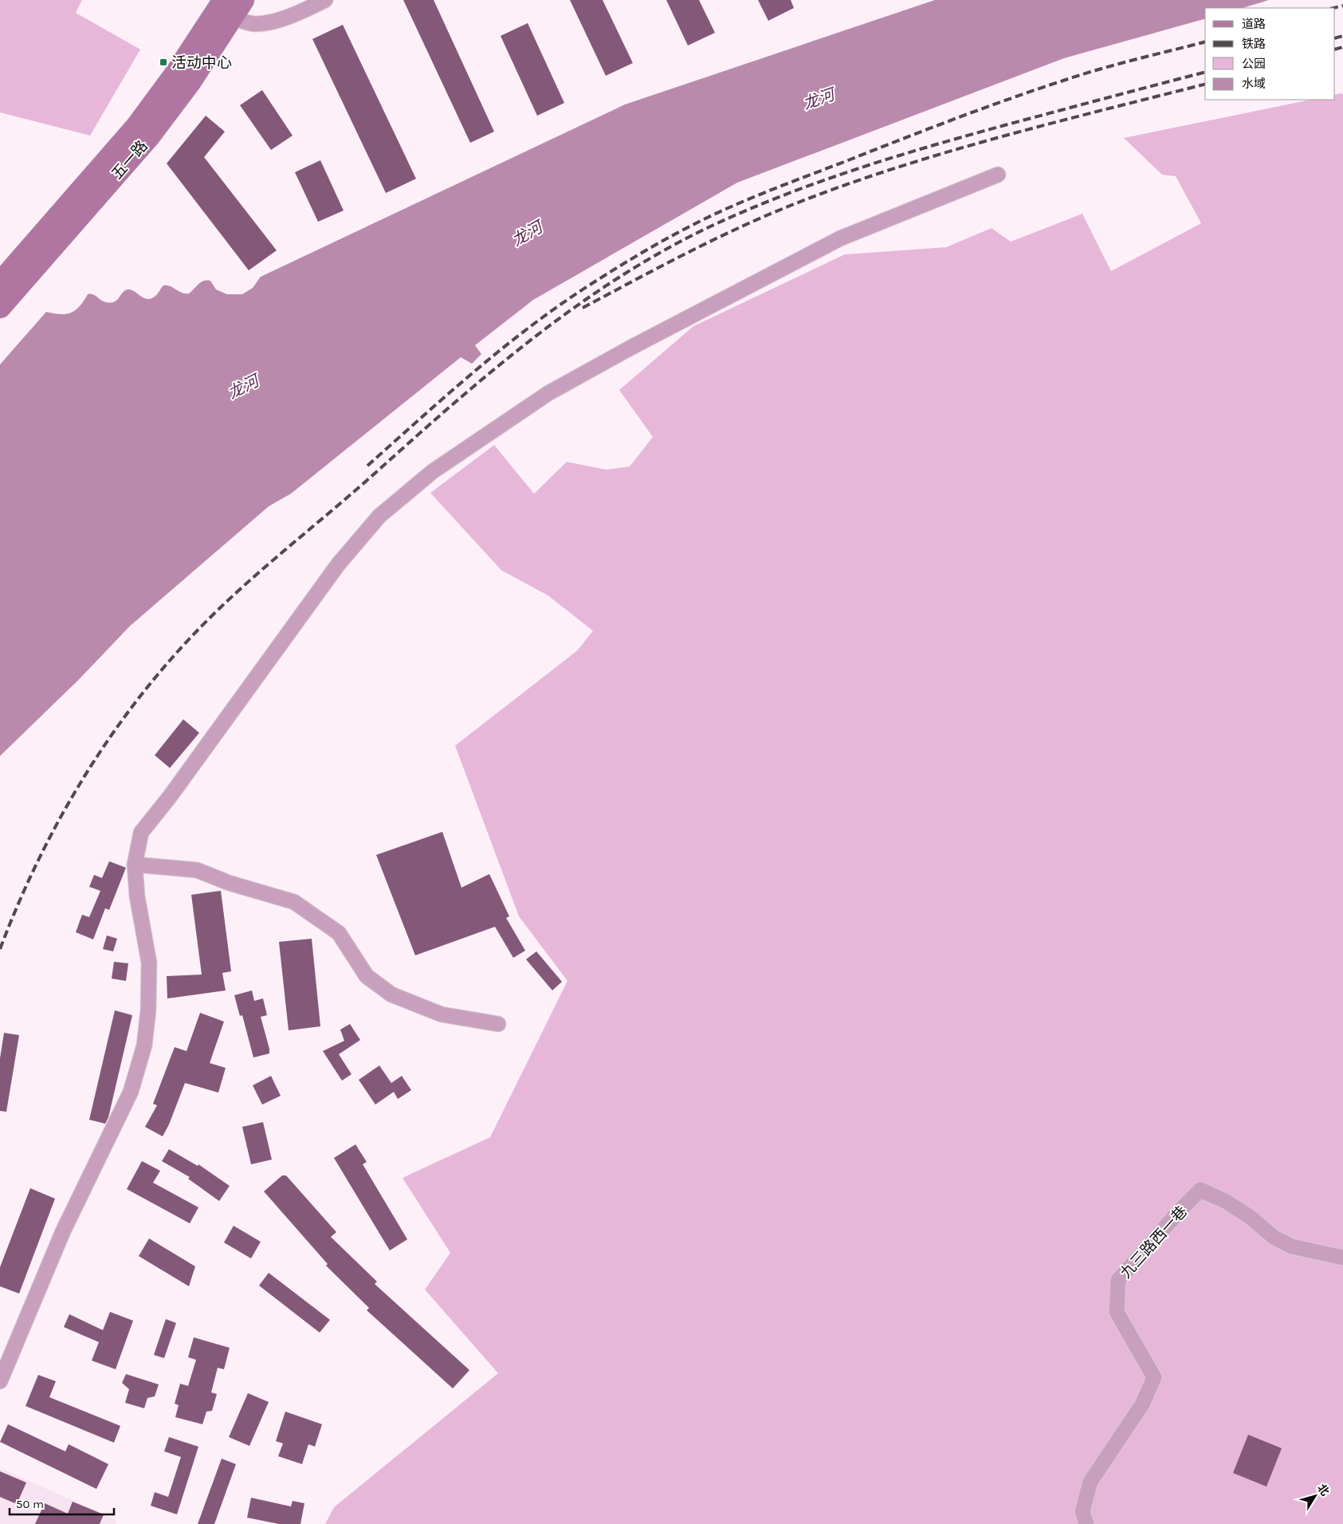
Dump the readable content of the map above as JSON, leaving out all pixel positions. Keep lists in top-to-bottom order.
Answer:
{
  "streets": {
    "main road": ["五一路"],
    "street": ["九三路西一巷"]
  },
  "water": ["龙河"],
  "places": {
    "transit": ["活动中心"]
  },
  "legend": [
    "道路",
    "铁路",
    "公园",
    "水域"
  ],
  "scale_bar": "50 m",
  "north": "top right"
}
